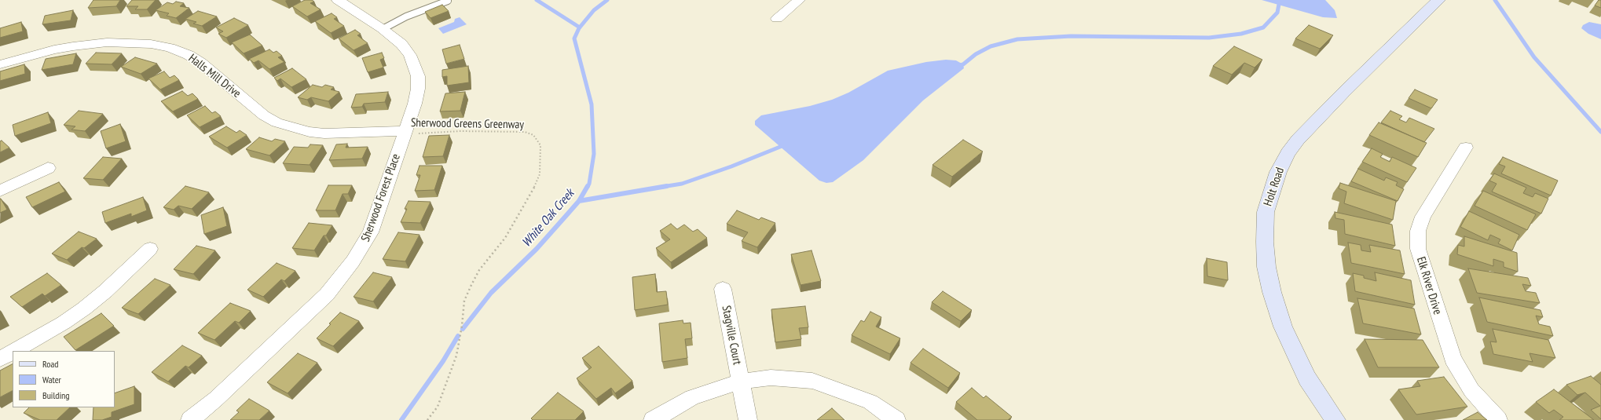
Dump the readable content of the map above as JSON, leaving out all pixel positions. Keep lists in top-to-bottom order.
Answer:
{
  "streets": {
    "street": [
      "Halls Mill Drive",
      "Holt Road",
      "Sherwood Forest Place",
      "Elk River Drive",
      "Stagville Court"
    ],
    "path": ["Sherwood Greens Greenway"]
  },
  "crossings": [
    ["Halls Mill Drive", "Sherwood Greens Greenway"],
    ["Halls Mill Drive", "Sherwood Forest Place"],
    ["Sherwood Greens Greenway", "Sherwood Forest Place"]
  ],
  "water": ["White Oak Creek"],
  "legend": ["Road", "Water", "Building"]
}
